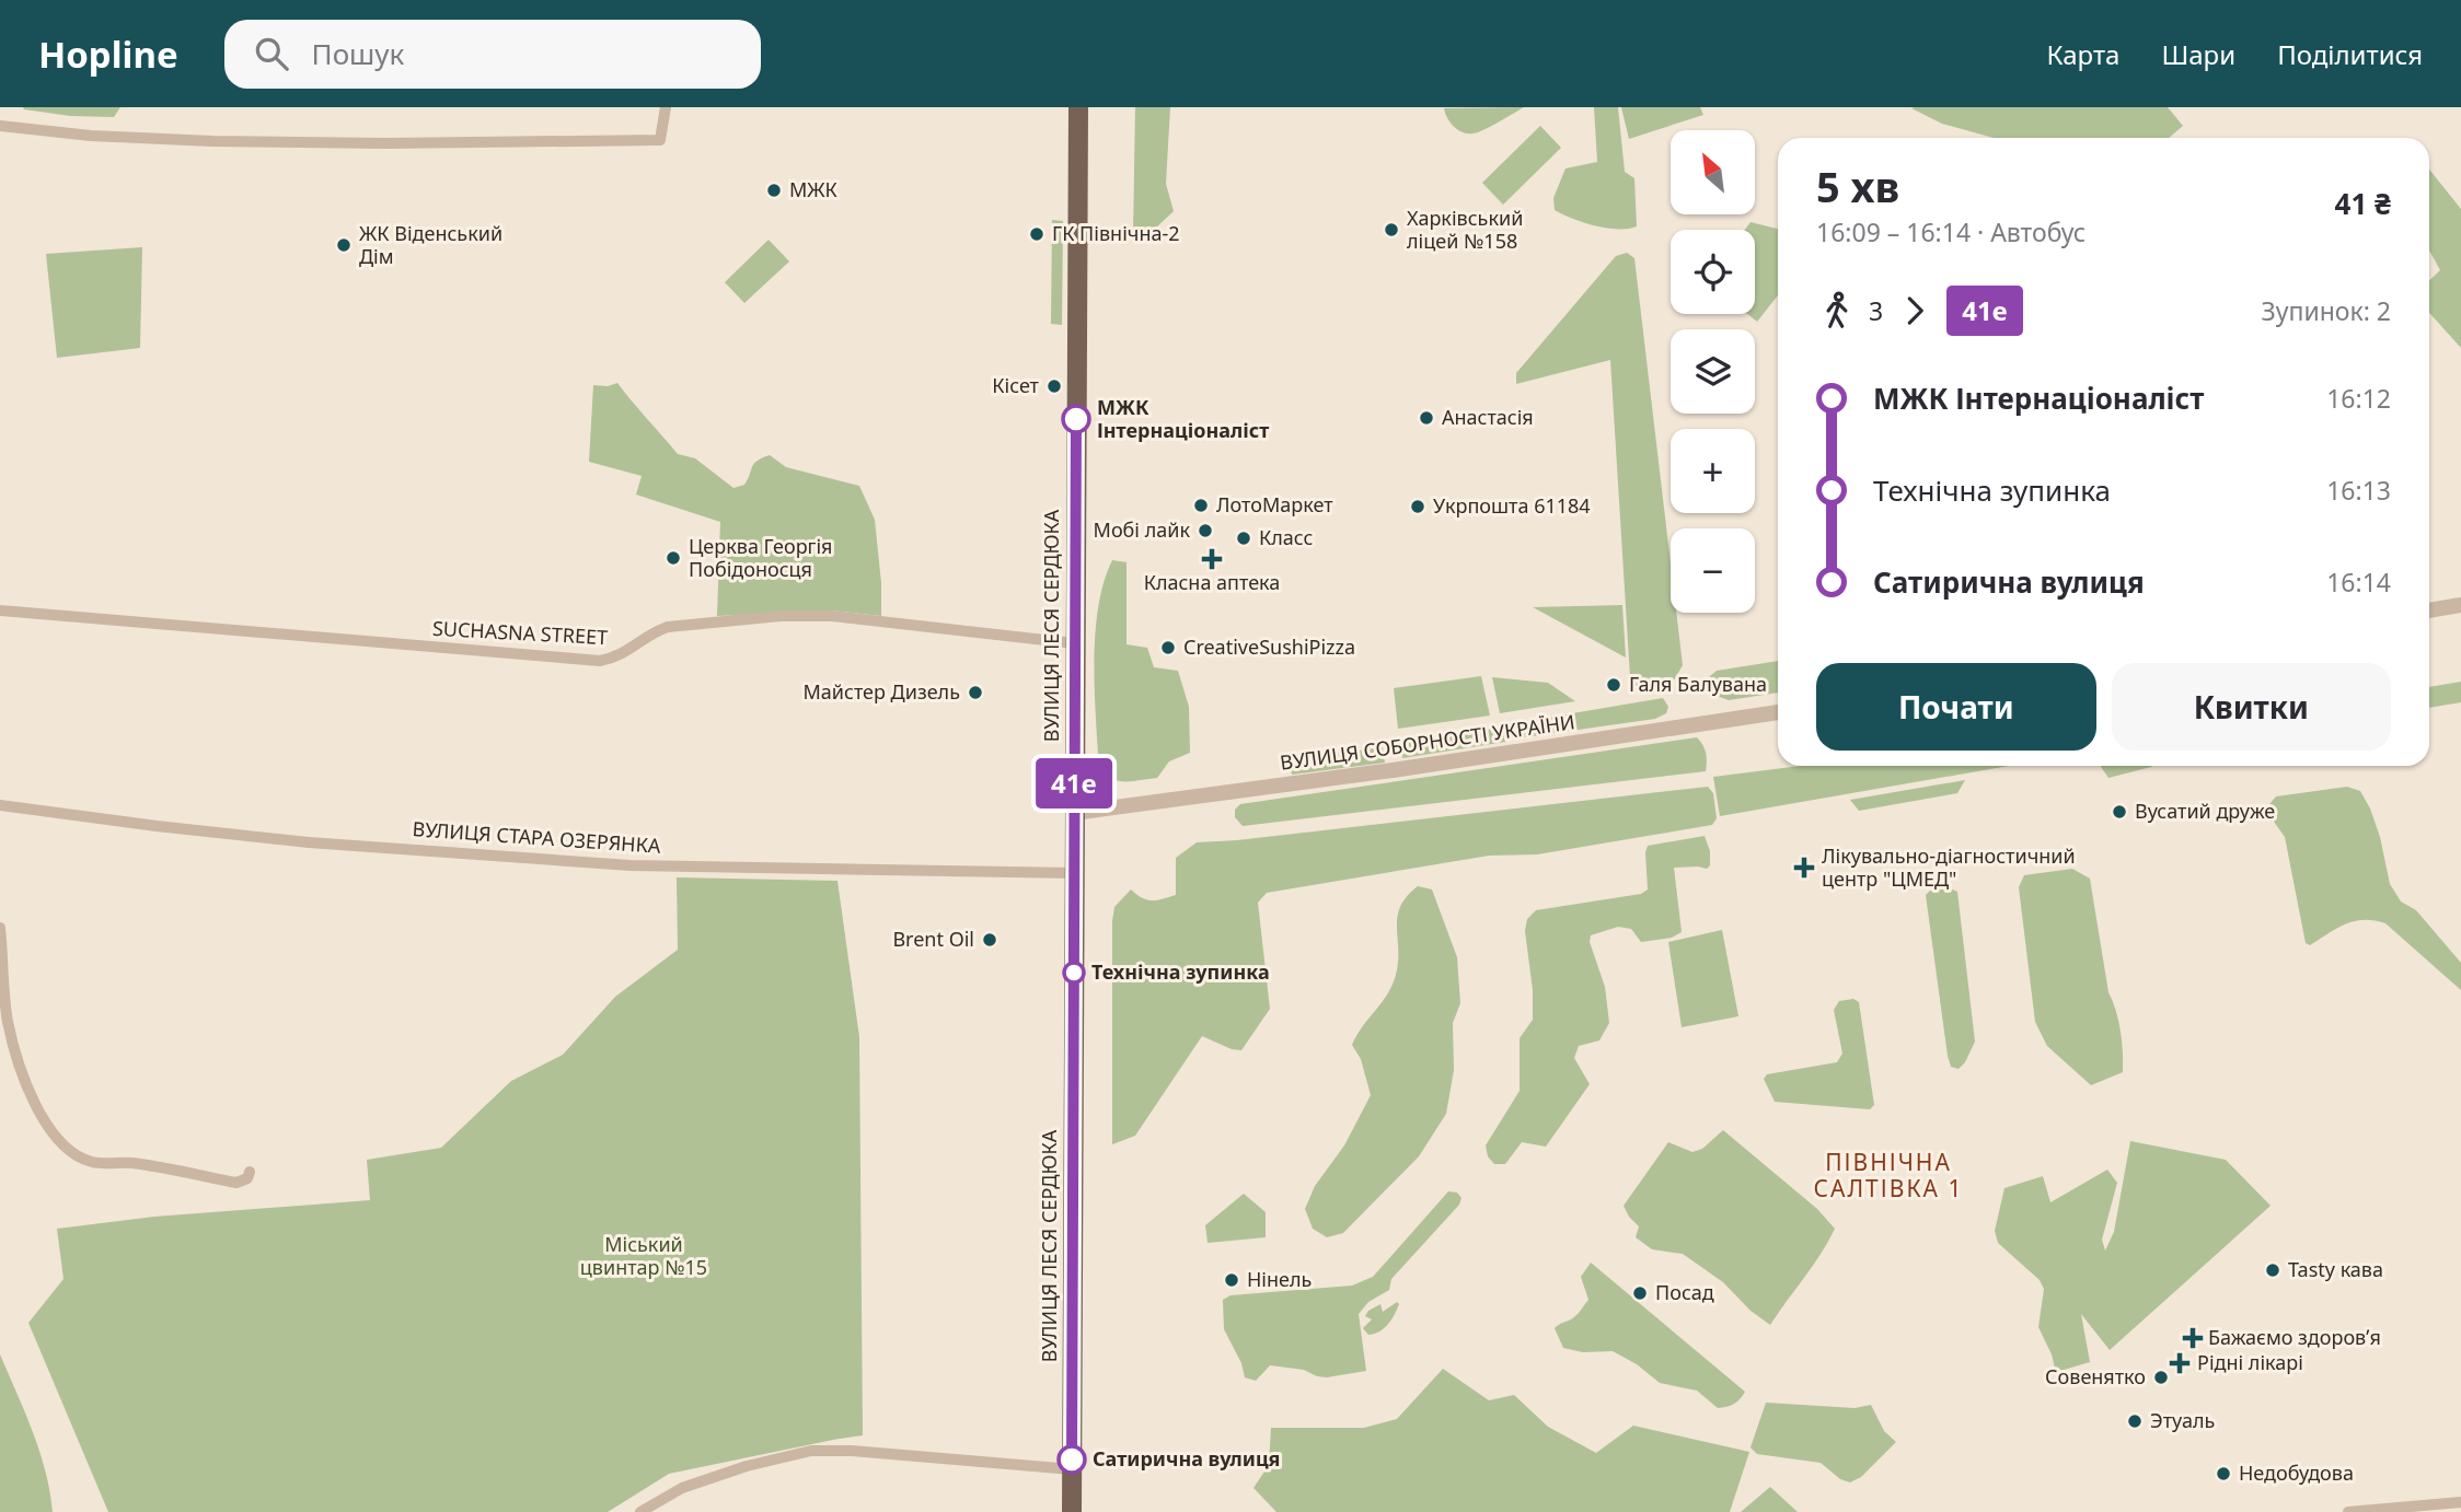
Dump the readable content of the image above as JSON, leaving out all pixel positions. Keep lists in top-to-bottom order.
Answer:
{
  "streets": {
    "main road": ["ВУЛИЦЯ ЛЕСЯ СЕРДЮКА"],
    "street": ["SUCHASNA STREET", "ВУЛИЦЯ СОБОРНОСТІ УКРАЇНИ", "ВУЛИЦЯ СТАРА ОЗЕРЯНКА"]
  },
  "crossings": [
    ["ВУЛИЦЯ ЛЕСЯ СЕРДЮКА", "SUCHASNA STREET"],
    ["ВУЛИЦЯ ЛЕСЯ СЕРДЮКА", "ВУЛИЦЯ СОБОРНОСТІ УКРАЇНИ"],
    ["ВУЛИЦЯ ЛЕСЯ СЕРДЮКА", "ВУЛИЦЯ СТАРА ОЗЕРЯНКА"]
  ],
  "districts": ["ПІВНІЧНА САЛТІВКА 1"],
  "parks": ["Міський цвинтар №15"],
  "places": {
    "other": [
      "МЖК",
      "Харківський ліцей №158",
      "ГК Північна-2",
      "ЖК Віденський Дім",
      "Кісет",
      "Анастасія",
      "МЖК Інтернаціоналіст",
      "ЛотоМаркет",
      "Укрпошта 61184",
      "Мобі лайк",
      "Класс",
      "Церква Георгія Побідоносця",
      "CreativeSushiPizza",
      "Галя Балувана",
      "Майстер Дизель",
      "Вусатий друже",
      "Brent Oil",
      "Технічна зупинка",
      "Tasty кава",
      "Нінель",
      "Посад",
      "Совенятко",
      "Этуаль",
      "Сатирична вулиця",
      "Недобудова"
    ],
    "health": [
      "Класна аптека",
      "Лікувально-діагностичний центр \"ЦМЕД\"",
      "Бажаємо здоровʼя",
      "Рідні лікарі"
    ]
  },
  "lines": ["bus line 41e"],
  "north": "top left",
  "page": {
    "header": "Hopline",
    "search": "Пошук",
    "nav": ["Карта", "Шари", "Поділитися"],
    "on_map": "41e",
    "map_buttons": ["+", "−"],
    "heading": ["5 хв", "16:09 – 16:14 · Автобус", "41 ₴"],
    "legs": ["3", "41e", "Зупинок: 2"],
    "list": [
      {
        "name": "МЖК Інтернаціоналіст",
        "value": "16:12"
      },
      {
        "name": "Технічна зупинка",
        "value": "16:13"
      },
      {
        "name": "Сатирична вулиця",
        "value": "16:14"
      }
    ],
    "buttons": ["Почати", "Квитки"]
  }
}
